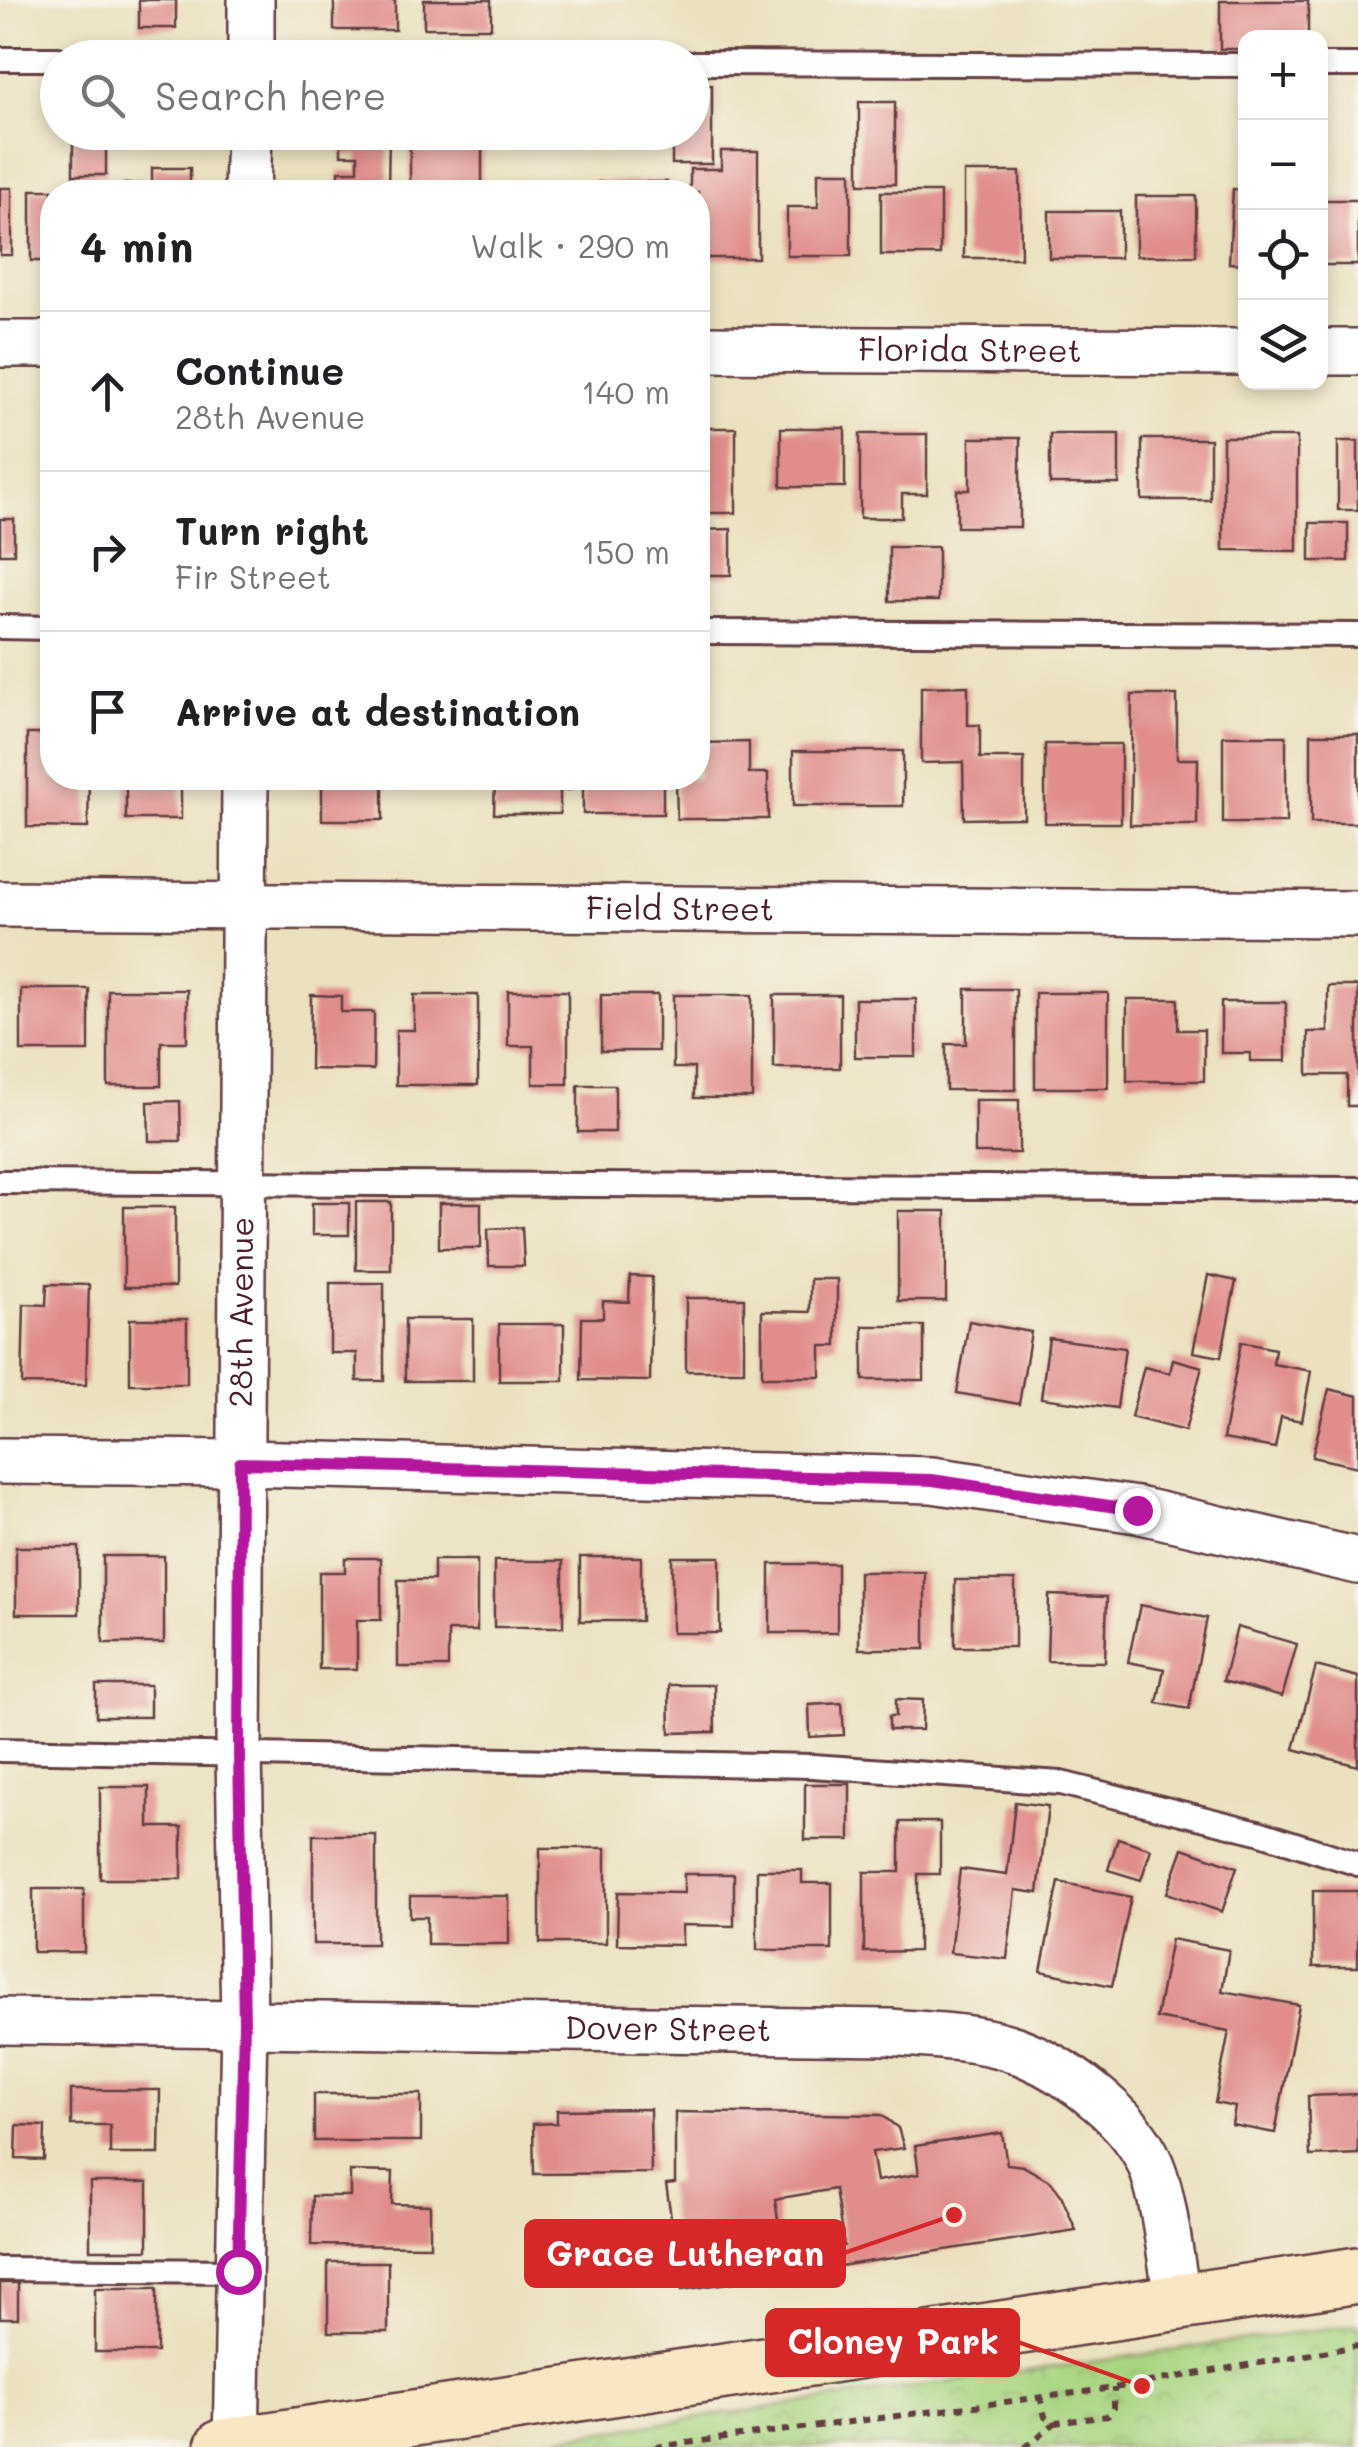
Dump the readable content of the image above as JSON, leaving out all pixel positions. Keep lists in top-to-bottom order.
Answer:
{
  "streets": {
    "street": [
      "Florida Street",
      "Field Street",
      "28th Avenue",
      "Dover Street"
    ]
  },
  "crossings": [
    ["Field Street", "28th Avenue"],
    ["28th Avenue", "Dover Street"]
  ],
  "places": ["Grace Lutheran", "Cloney Park"],
  "page": {
    "map_buttons": ["+", "−"],
    "search": "Search here",
    "heading": ["4 min", "Walk · 290 m"],
    "list": [
      ["Continue", "28th Avenue", "140 m"],
      ["Turn right", "Fir Street", "150 m"],
      "Arrive at destination"
    ]
  }
}
